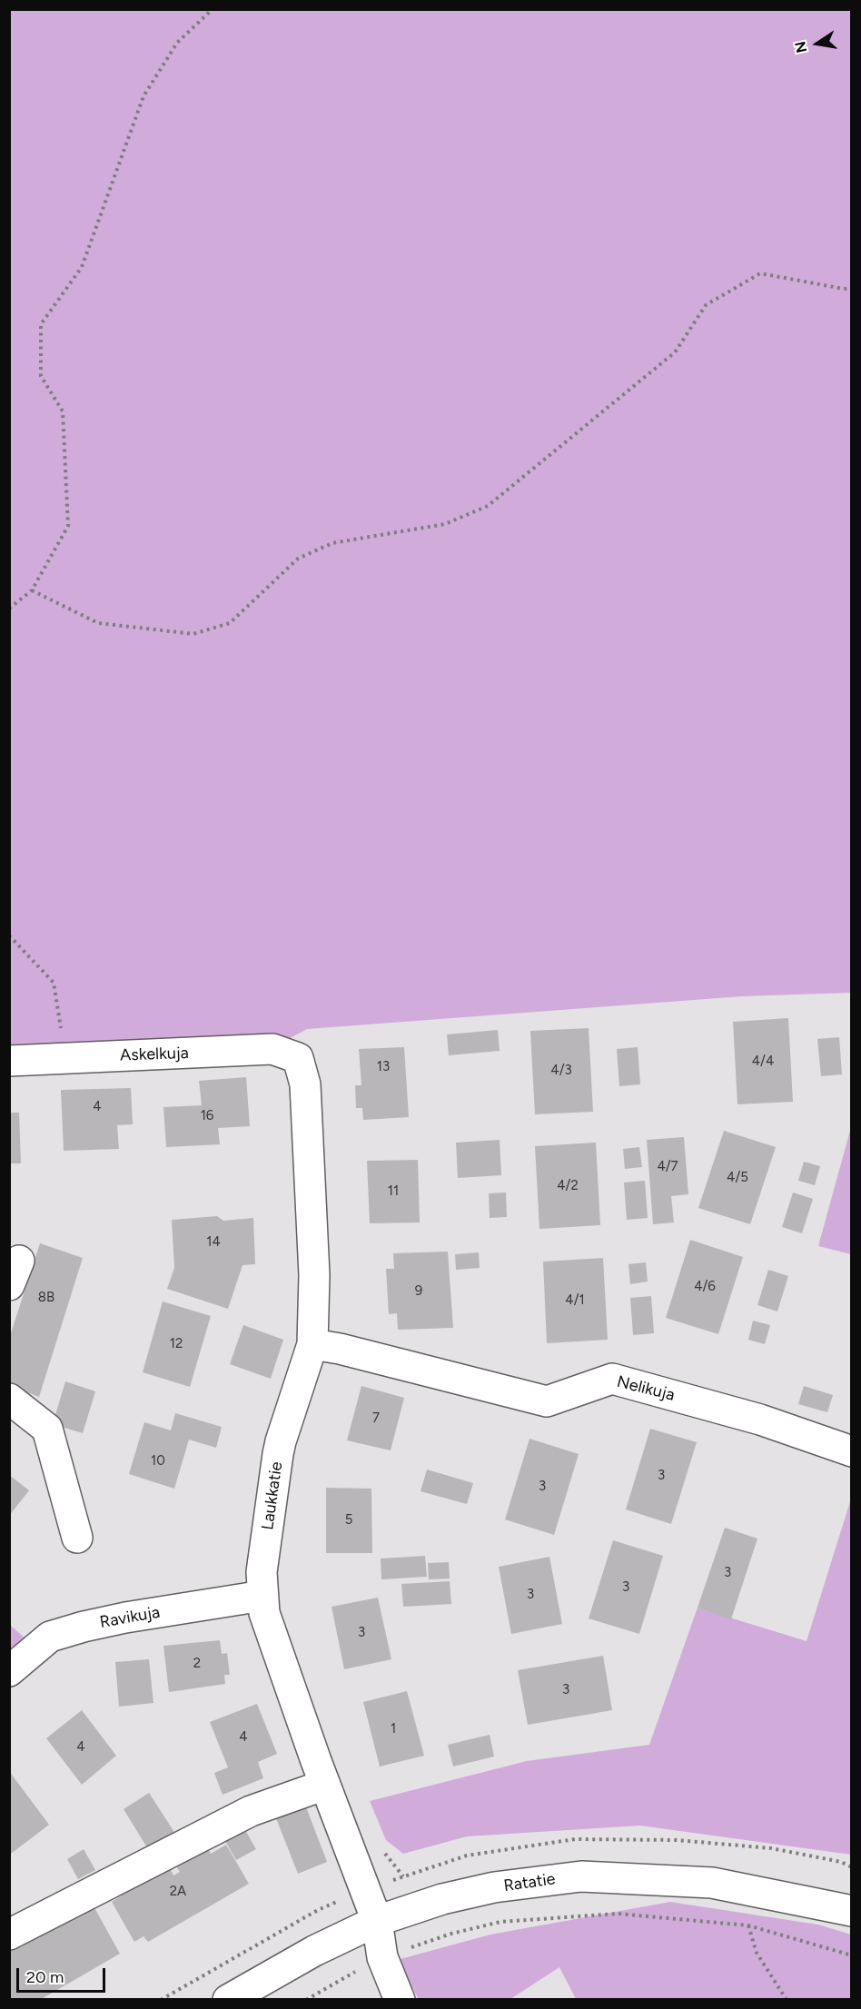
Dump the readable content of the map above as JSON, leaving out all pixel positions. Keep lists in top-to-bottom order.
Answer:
{
  "streets": {
    "street": [
      "Askelkuja",
      "Nelikuja",
      "Laukkatie",
      "Ravikuja",
      "Ratatie"
    ]
  },
  "crossings": [
    ["Askelkuja", "Laukkatie"],
    ["Nelikuja", "Laukkatie"],
    ["Laukkatie", "Ravikuja"],
    ["Laukkatie", "Ratatie"]
  ],
  "house_numbers": [
    "4/4",
    "13",
    "4/3",
    "4",
    "16",
    "4/7",
    "4/5",
    "4/2",
    "11",
    "14",
    "4/6",
    "9",
    "8B",
    "4/1",
    "12",
    "7",
    "10",
    "3",
    "3",
    "5",
    "3",
    "3",
    "3",
    "3",
    "2",
    "3",
    "1",
    "4",
    "4",
    "2A"
  ],
  "scale_bar": "20 m",
  "north": "left"
}
